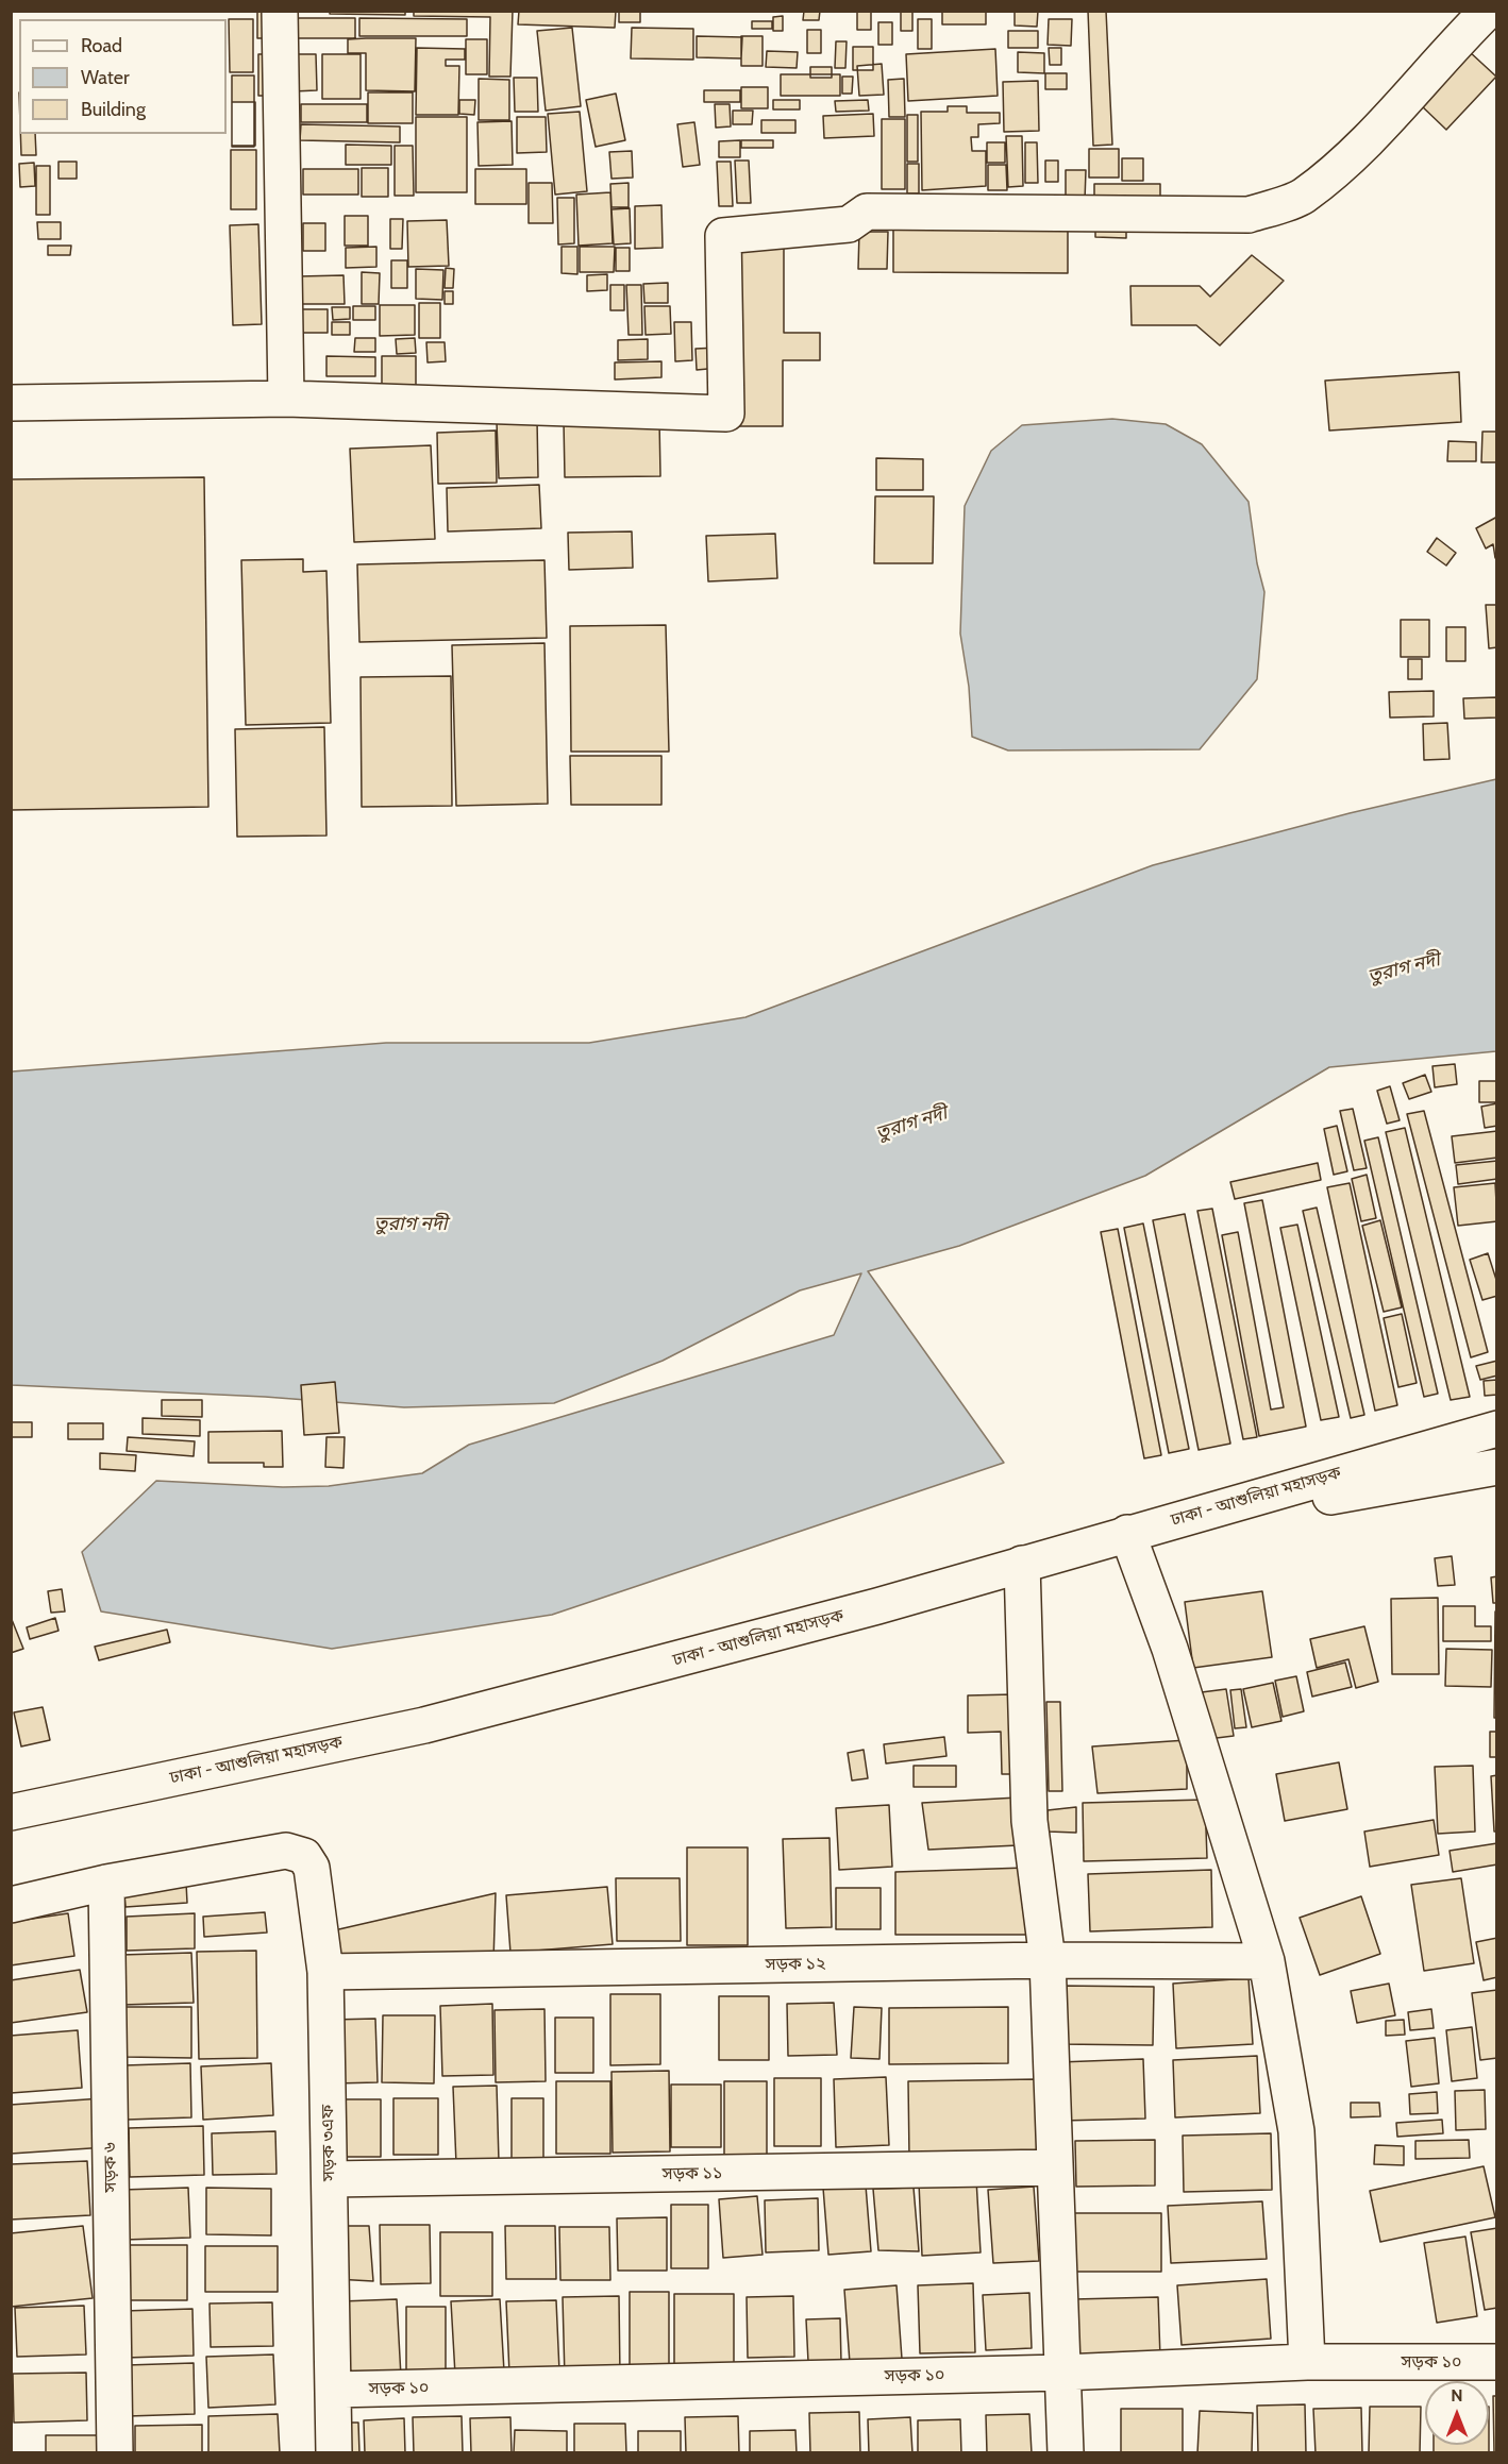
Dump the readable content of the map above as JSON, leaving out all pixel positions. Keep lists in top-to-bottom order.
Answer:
{
  "streets": {
    "main road": [
      "ঢাকা - আশুলিয়া মহাসড়ক",
      "সড়ক ১২",
      "সড়ক ৩এফ",
      "সড়ক ৬",
      "সড়ক ১১",
      "সড়ক ১০"
    ]
  },
  "crossings": [
    ["সড়ক ১২", "সড়ক ৩এফ"],
    ["সড়ক ৩এফ", "সড়ক ৬"],
    ["সড়ক ৩এফ", "সড়ক ১১"],
    ["সড়ক ৩এফ", "সড়ক ১০"]
  ],
  "water": ["তুরাগ নদী"],
  "legend": ["Road", "Water", "Building"],
  "north": "top"
}
